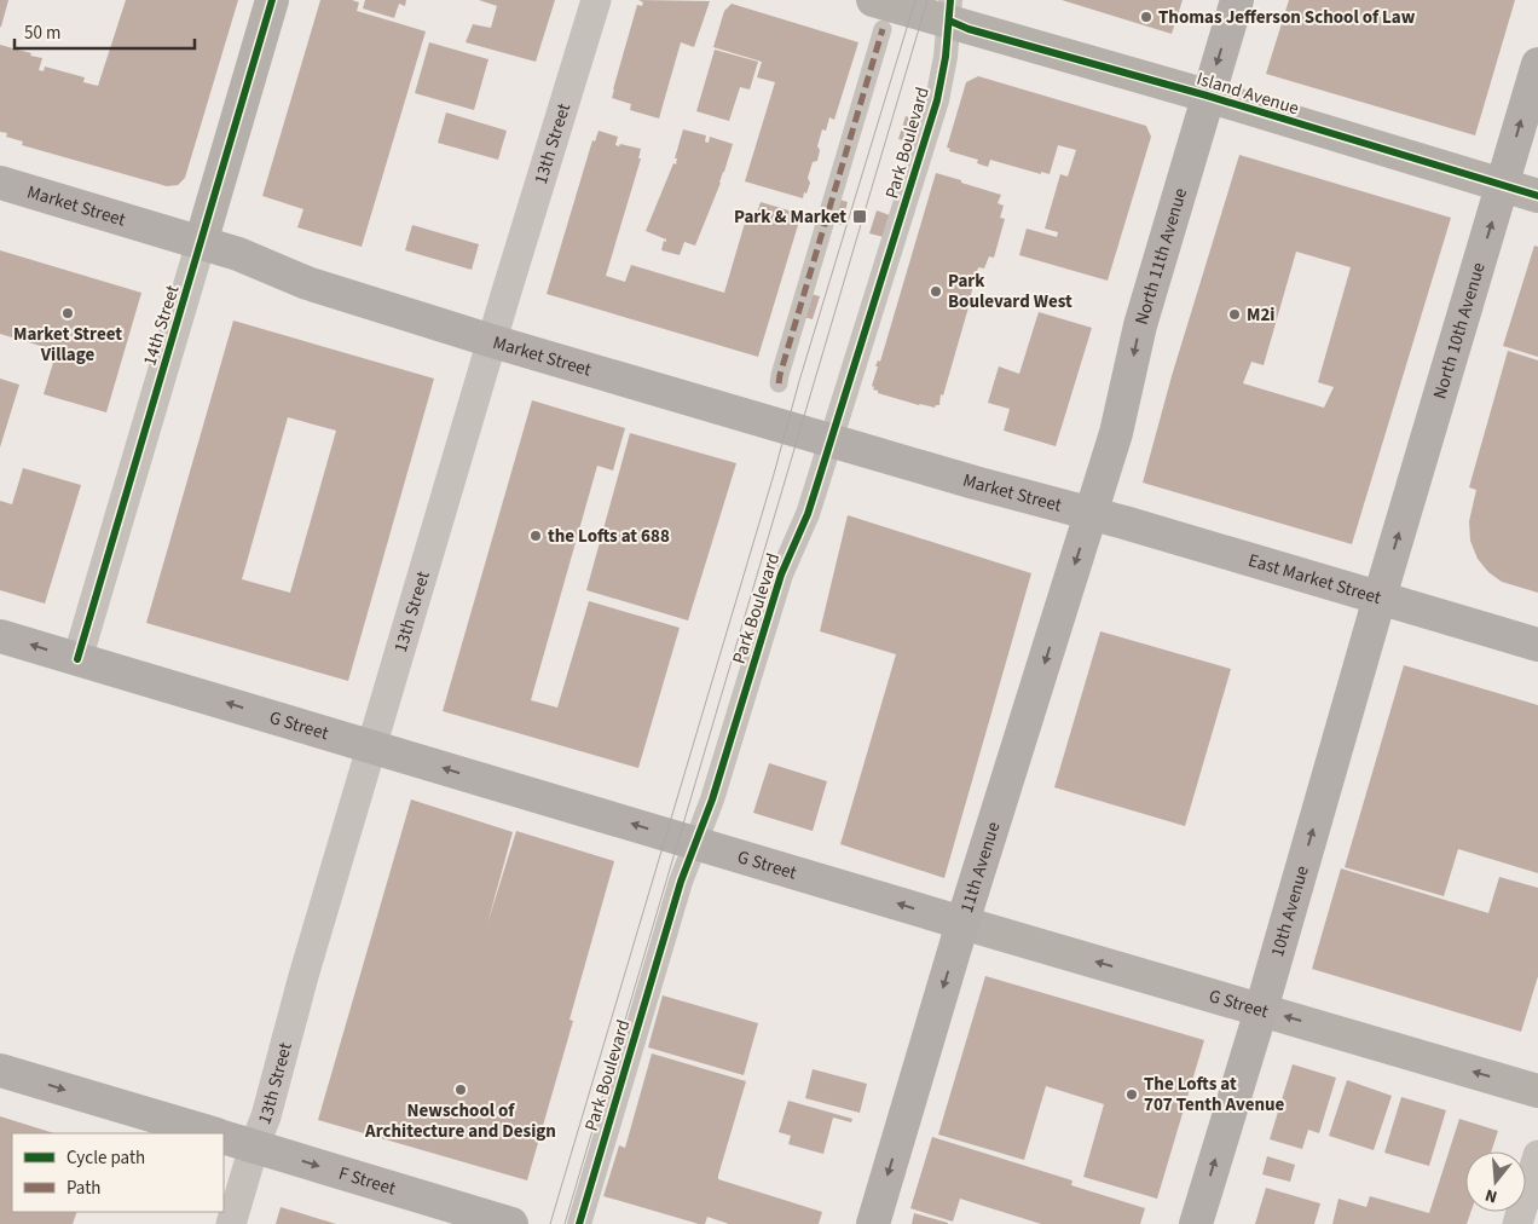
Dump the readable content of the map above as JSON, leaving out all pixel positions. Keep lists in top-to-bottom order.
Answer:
{
  "streets": {
    "main road": [
      "Island Avenue",
      "Market Street",
      "North 11th Avenue",
      "14th Street",
      "North 10th Avenue",
      "East Market Street",
      "G Street",
      "11th Avenue",
      "10th Avenue",
      "F Street"
    ],
    "street": ["13th Street", "Park Boulevard"]
  },
  "crossings": [
    ["Island Avenue", "Park Boulevard"],
    ["Island Avenue", "North 11th Avenue"],
    ["Island Avenue", "North 10th Avenue"],
    ["13th Street", "Market Street"],
    ["13th Street", "G Street"],
    ["13th Street", "F Street"],
    ["Park Boulevard", "Market Street"],
    ["Park Boulevard", "G Street"],
    ["Market Street", "North 11th Avenue"],
    ["Market Street", "14th Street"],
    ["Market Street", "East Market Street"],
    ["Market Street", "11th Avenue"],
    ["North 11th Avenue", "East Market Street"],
    ["North 11th Avenue", "11th Avenue"],
    ["14th Street", "G Street"],
    ["North 10th Avenue", "East Market Street"],
    ["North 10th Avenue", "10th Avenue"],
    ["East Market Street", "11th Avenue"],
    ["East Market Street", "10th Avenue"],
    ["G Street", "11th Avenue"],
    ["G Street", "10th Avenue"]
  ],
  "one_way": [
    "North 11th Avenue",
    "North 10th Avenue",
    "G Street",
    "11th Avenue",
    "10th Avenue",
    "F Street"
  ],
  "places": {
    "other": [
      "Thomas Jefferson School of Law",
      "Park Boulevard West",
      "Market Street Village",
      "M2i",
      "the Lofts at 688",
      "Newschool of Architecture and Design",
      "The Lofts at 707 Tenth Avenue"
    ],
    "transit": ["Park & Market"]
  },
  "legend": ["Cycle path", "Path"],
  "scale_bar": "50 m",
  "north": "bottom"
}
